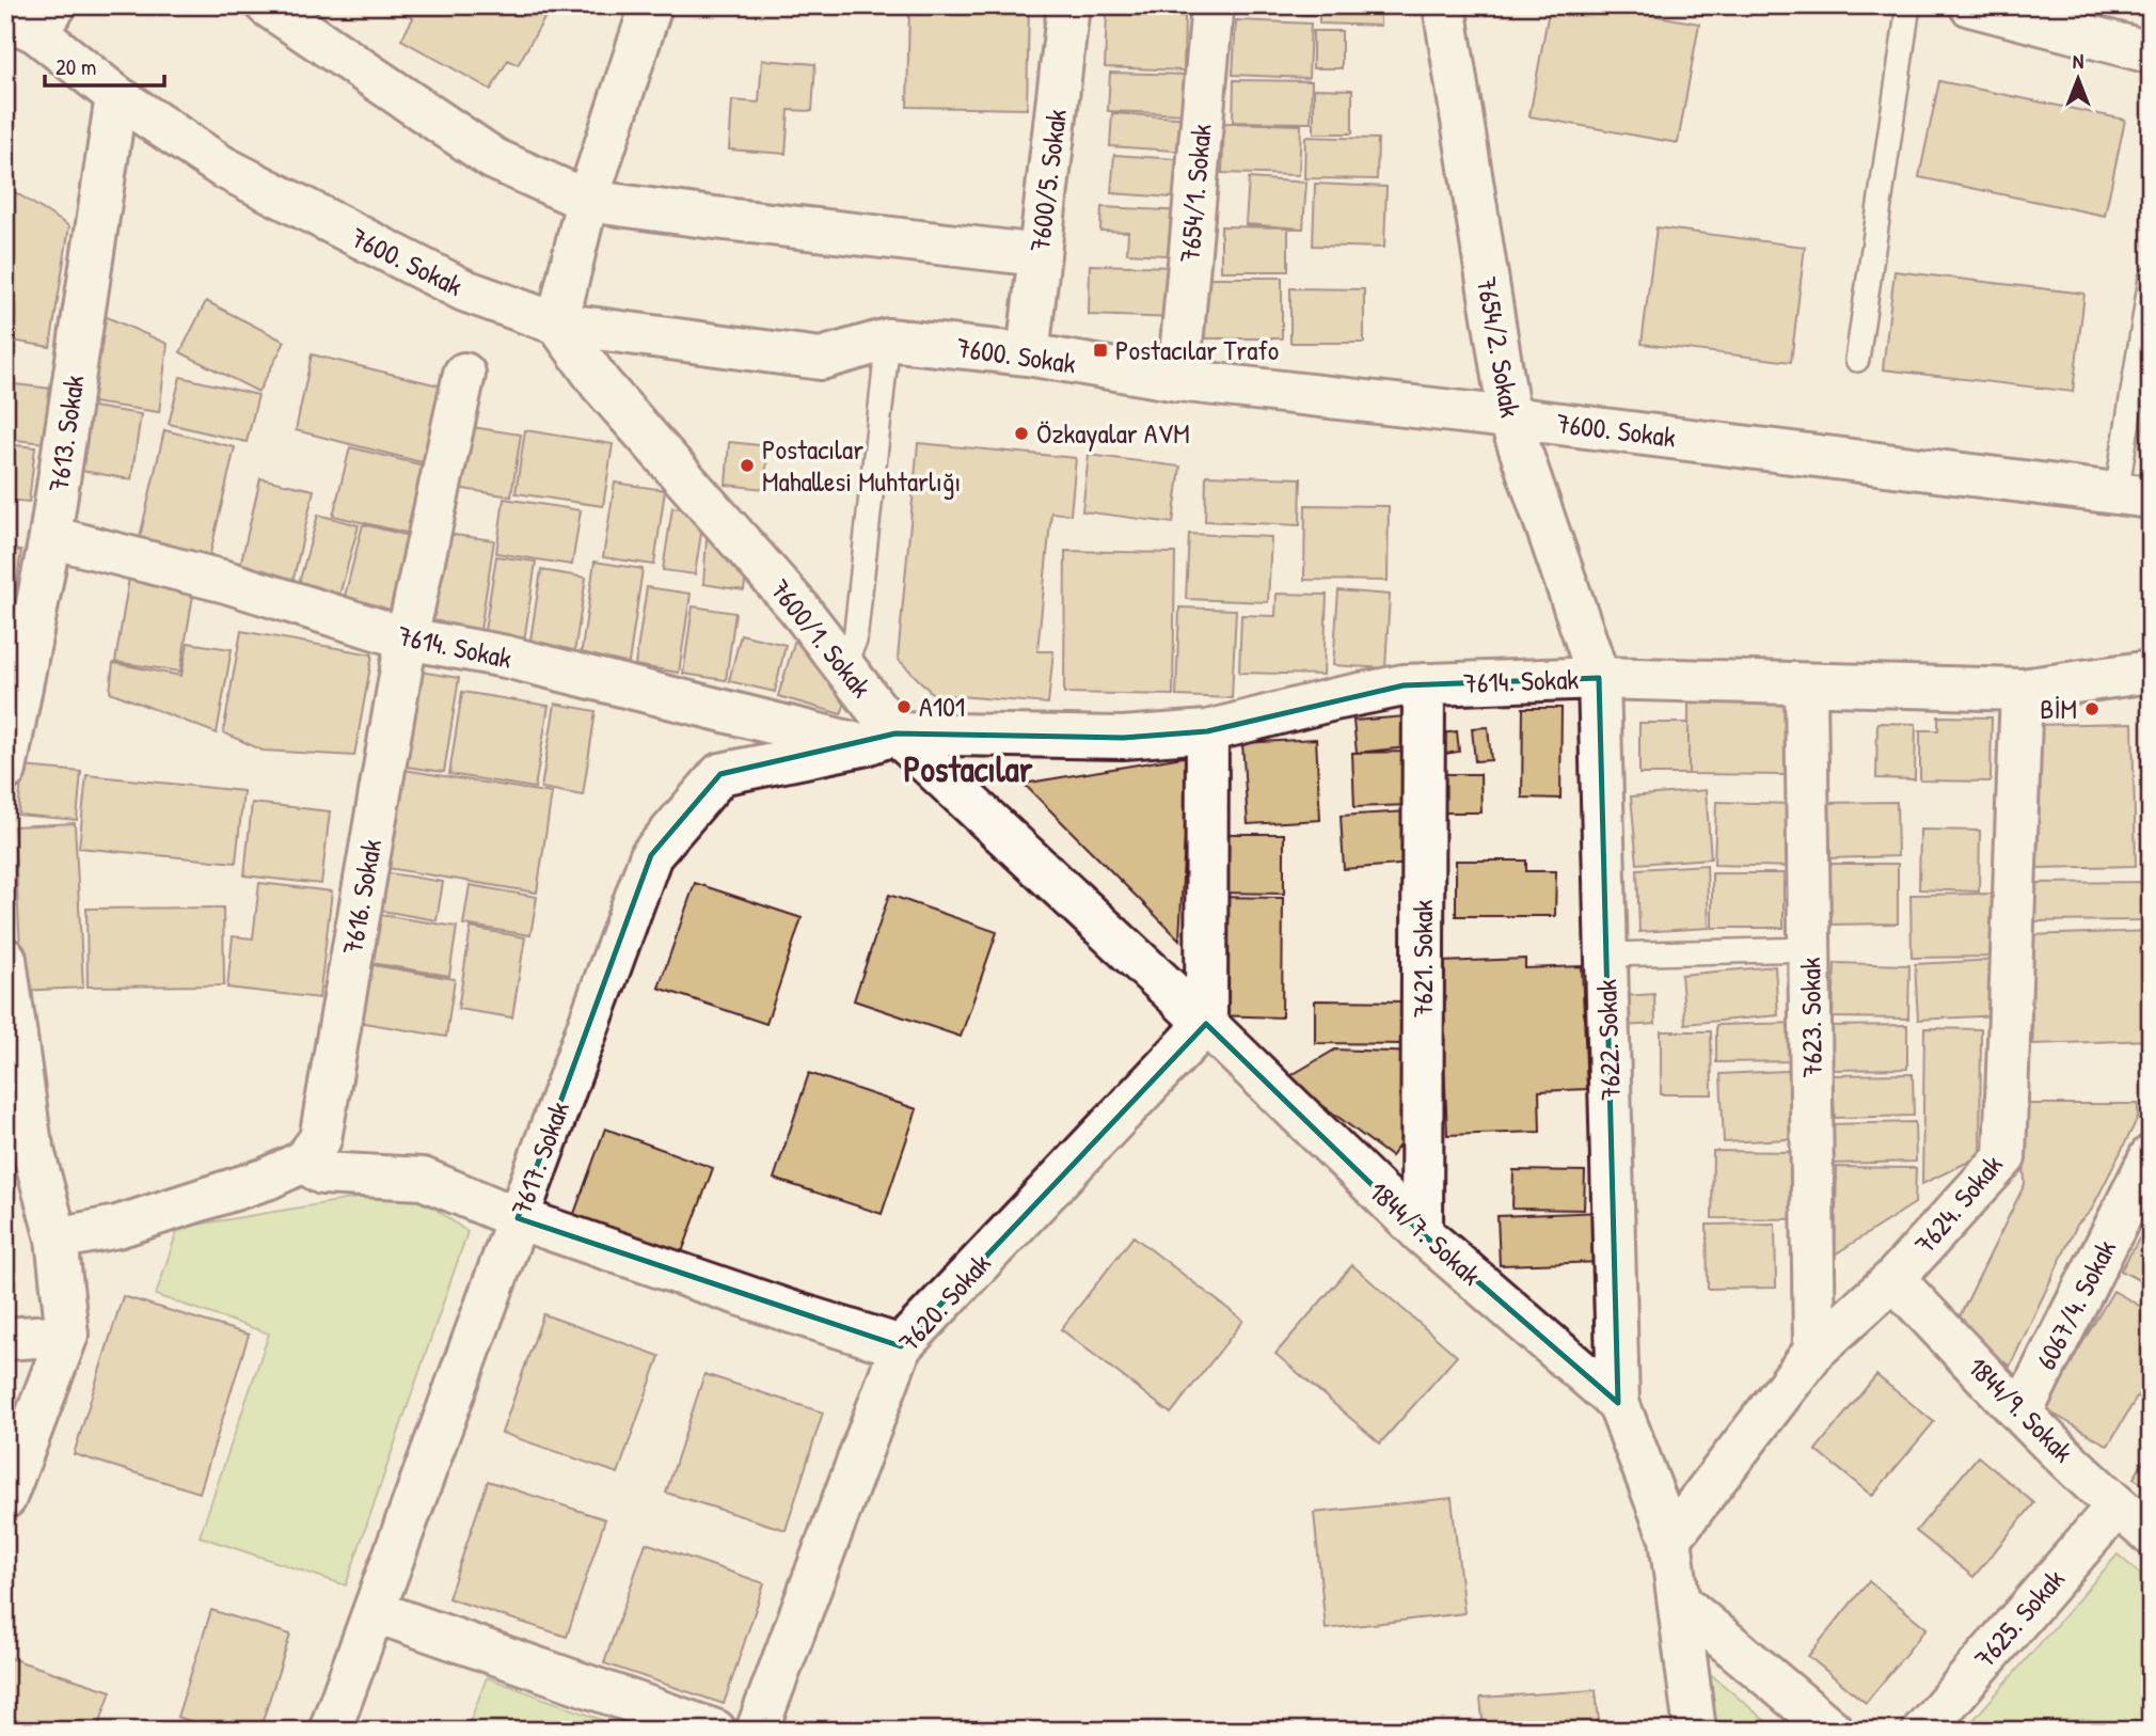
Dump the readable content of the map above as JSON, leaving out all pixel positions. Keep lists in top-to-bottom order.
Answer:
{
  "streets": {
    "street": [
      "7600/5. Sokak",
      "7654/1. Sokak",
      "7600. Sokak",
      "7654/2. Sokak",
      "7613. Sokak",
      "7600/1. Sokak",
      "7614. Sokak",
      "7616. Sokak",
      "7621. Sokak",
      "7623. Sokak",
      "7622. Sokak",
      "7617. Sokak",
      "7624. Sokak",
      "1844/7. Sokak",
      "7620. Sokak",
      "6067/4. Sokak",
      "1844/9. Sokak",
      "7625. Sokak"
    ]
  },
  "crossings": [
    ["7600/5. Sokak", "7600. Sokak"],
    ["7654/1. Sokak", "7600. Sokak"],
    ["7600. Sokak", "7654/2. Sokak"],
    ["7600. Sokak", "7613. Sokak"],
    ["7600. Sokak", "7600/1. Sokak"],
    ["7654/2. Sokak", "7614. Sokak"],
    ["7654/2. Sokak", "7622. Sokak"],
    ["7613. Sokak", "7614. Sokak"],
    ["7600/1. Sokak", "7614. Sokak"],
    ["7600/1. Sokak", "7617. Sokak"],
    ["7600/1. Sokak", "1844/7. Sokak"],
    ["7600/1. Sokak", "7620. Sokak"],
    ["7614. Sokak", "7616. Sokak"],
    ["7614. Sokak", "7621. Sokak"],
    ["7614. Sokak", "7623. Sokak"],
    ["7614. Sokak", "7622. Sokak"],
    ["7614. Sokak", "7617. Sokak"],
    ["7614. Sokak", "7624. Sokak"],
    ["7621. Sokak", "1844/7. Sokak"],
    ["7623. Sokak", "7624. Sokak"],
    ["7622. Sokak", "1844/7. Sokak"],
    ["7624. Sokak", "1844/7. Sokak"],
    ["7624. Sokak", "1844/9. Sokak"],
    ["1844/7. Sokak", "7620. Sokak"],
    ["6067/4. Sokak", "1844/9. Sokak"],
    ["1844/9. Sokak", "7625. Sokak"]
  ],
  "districts": ["Postacılar"],
  "places": {
    "transit": ["Postacılar Trafo"],
    "other": [
      "Özkayalar AVM",
      "Postacılar Mahallesi Muhtarlığı",
      "A101",
      "BİM"
    ]
  },
  "scale_bar": "20 m",
  "north": "top"
}
